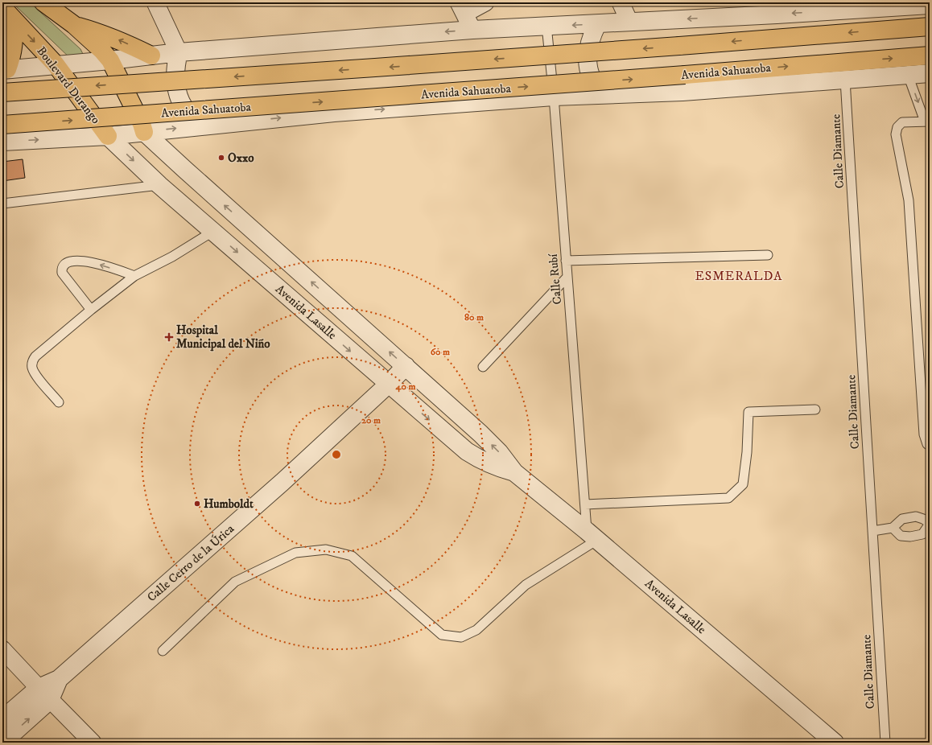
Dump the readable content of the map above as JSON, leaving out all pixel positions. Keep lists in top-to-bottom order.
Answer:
{
  "streets": {
    "main road": ["Avenida Sahuatoba", "Boulevard Durango"],
    "street": ["Avenida Lasalle", "Calle Cerro de la Úrica"],
    "lane": ["Calle Diamante", "Calle Rubí"]
  },
  "crossings": [
    ["Boulevard Durango", "Avenida Lasalle"],
    ["Calle Rubí", "Avenida Lasalle"],
    ["Avenida Lasalle", "Calle Cerro de la Úrica"]
  ],
  "districts": ["ESMERALDA"],
  "places": {
    "other": ["Oxxo", "Humboldt"],
    "health": ["Hospital Municipal del Niño"]
  },
  "rings": [
    "80 m",
    "60 m",
    "40 m",
    "20 m"
  ]
}
